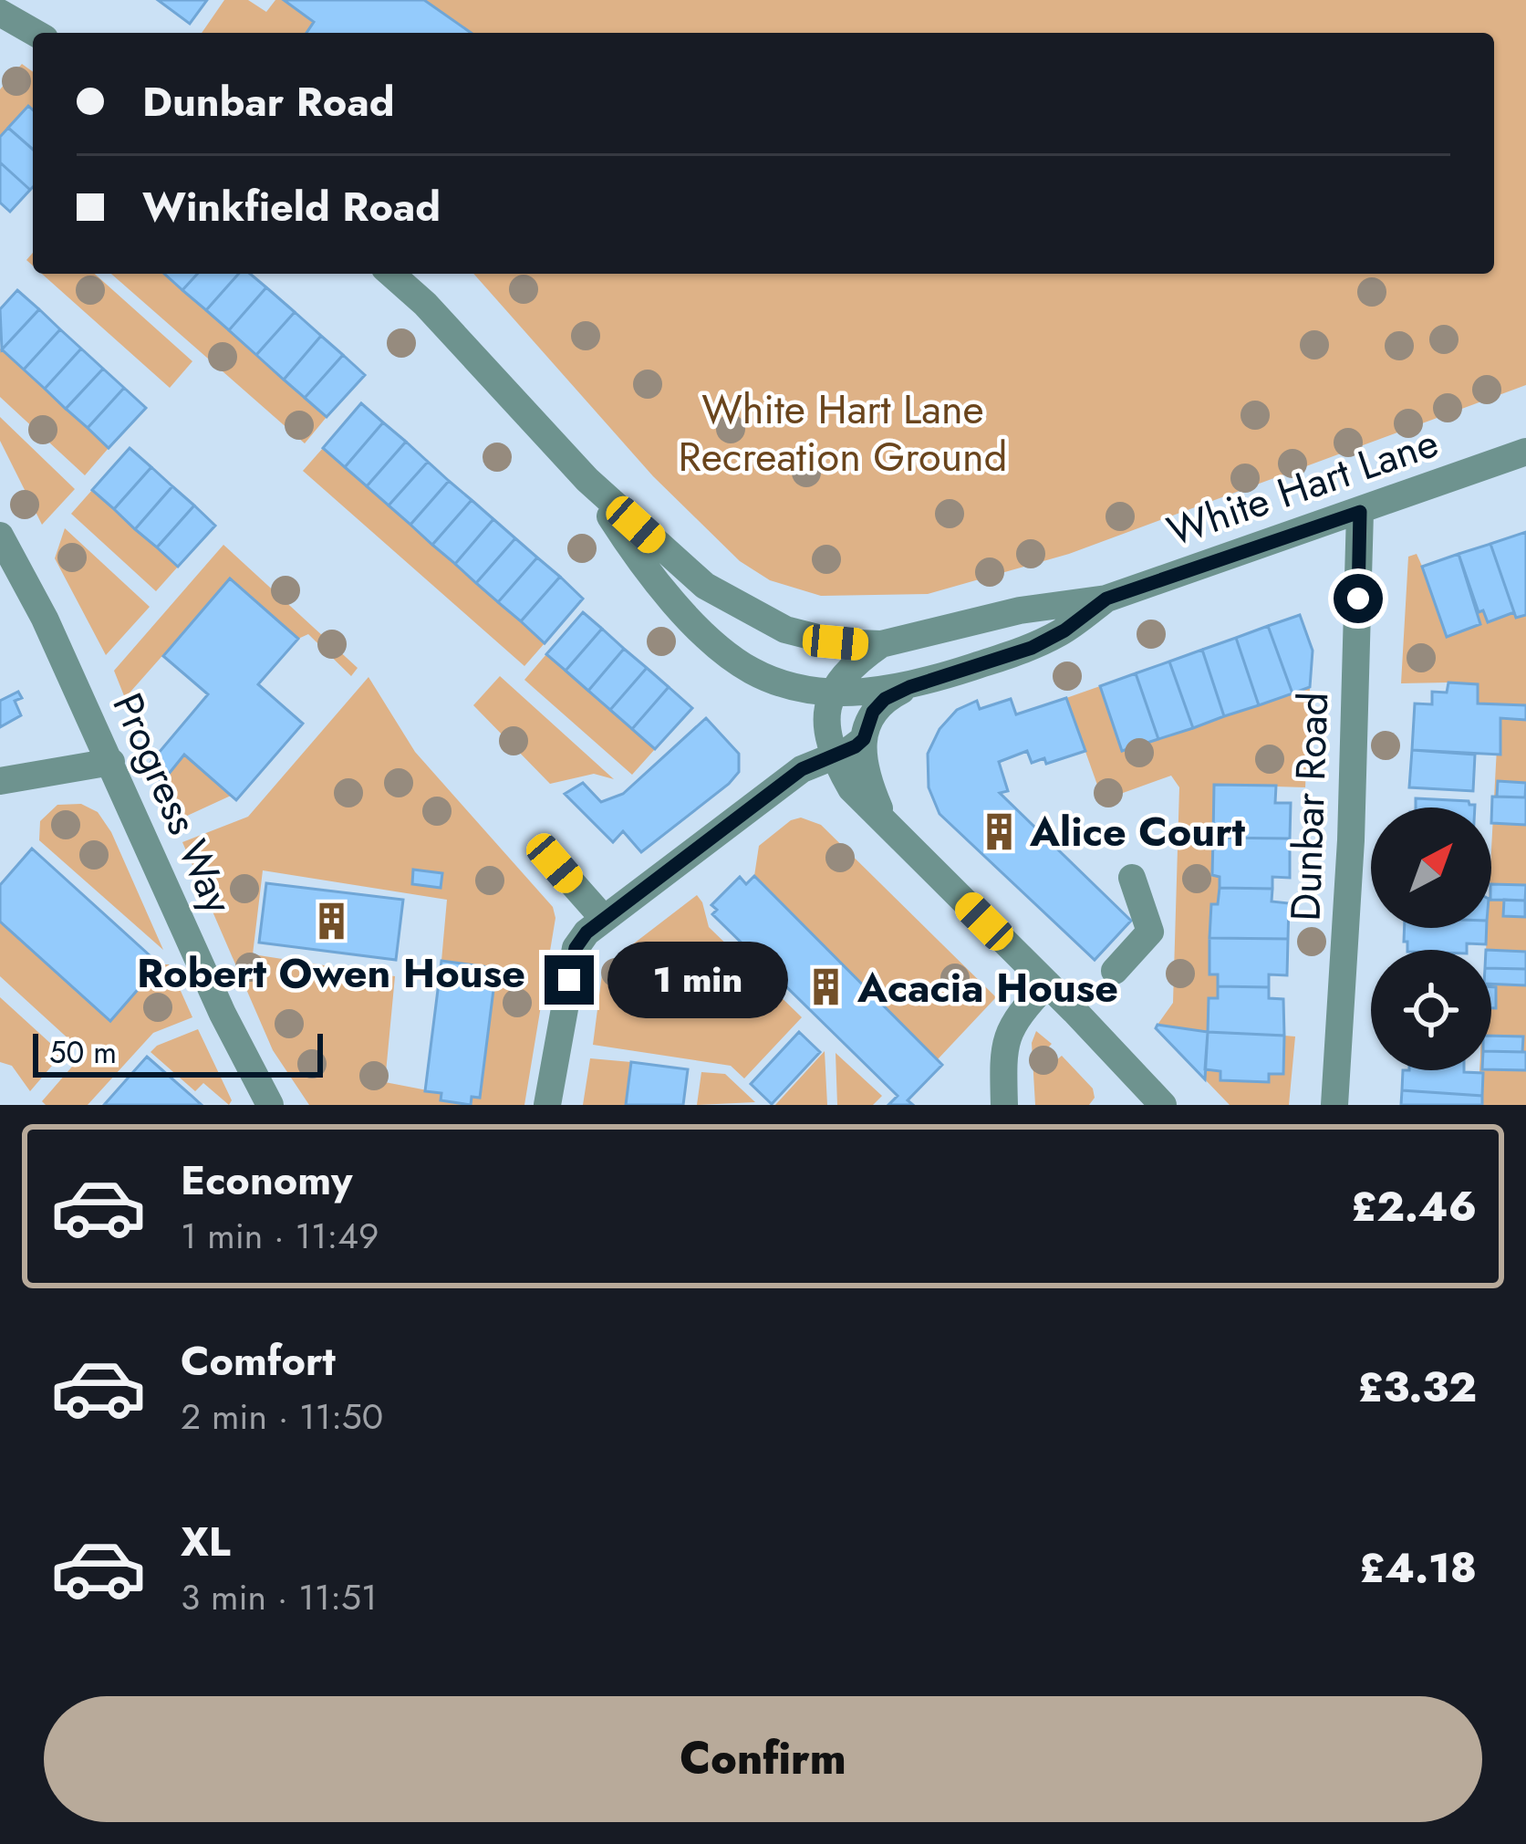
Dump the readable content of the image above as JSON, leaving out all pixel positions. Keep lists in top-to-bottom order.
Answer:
{
  "streets": {
    "street": ["White Hart Lane", "Progress Way", "Dunbar Road"]
  },
  "crossings": [
    ["White Hart Lane", "Dunbar Road"]
  ],
  "parks": ["White Hart Lane Recreation Ground"],
  "places": {
    "building": ["Alice Court", "Robert Owen House", "Acacia House"]
  },
  "scale_bar": "50 m",
  "north": "top right",
  "page": {
    "banner": ["Dunbar Road", "Winkfield Road"],
    "bubble": "1 min",
    "scale": "50 m",
    "list": [
      {
        "name": "Economy",
        "note": "1 min · 11:49",
        "value": "£2.46"
      },
      {
        "name": "Comfort",
        "note": "2 min · 11:50",
        "value": "£3.32"
      },
      {
        "name": "XL",
        "note": "3 min · 11:51",
        "value": "£4.18"
      }
    ],
    "buttons": "Confirm"
  }
}
